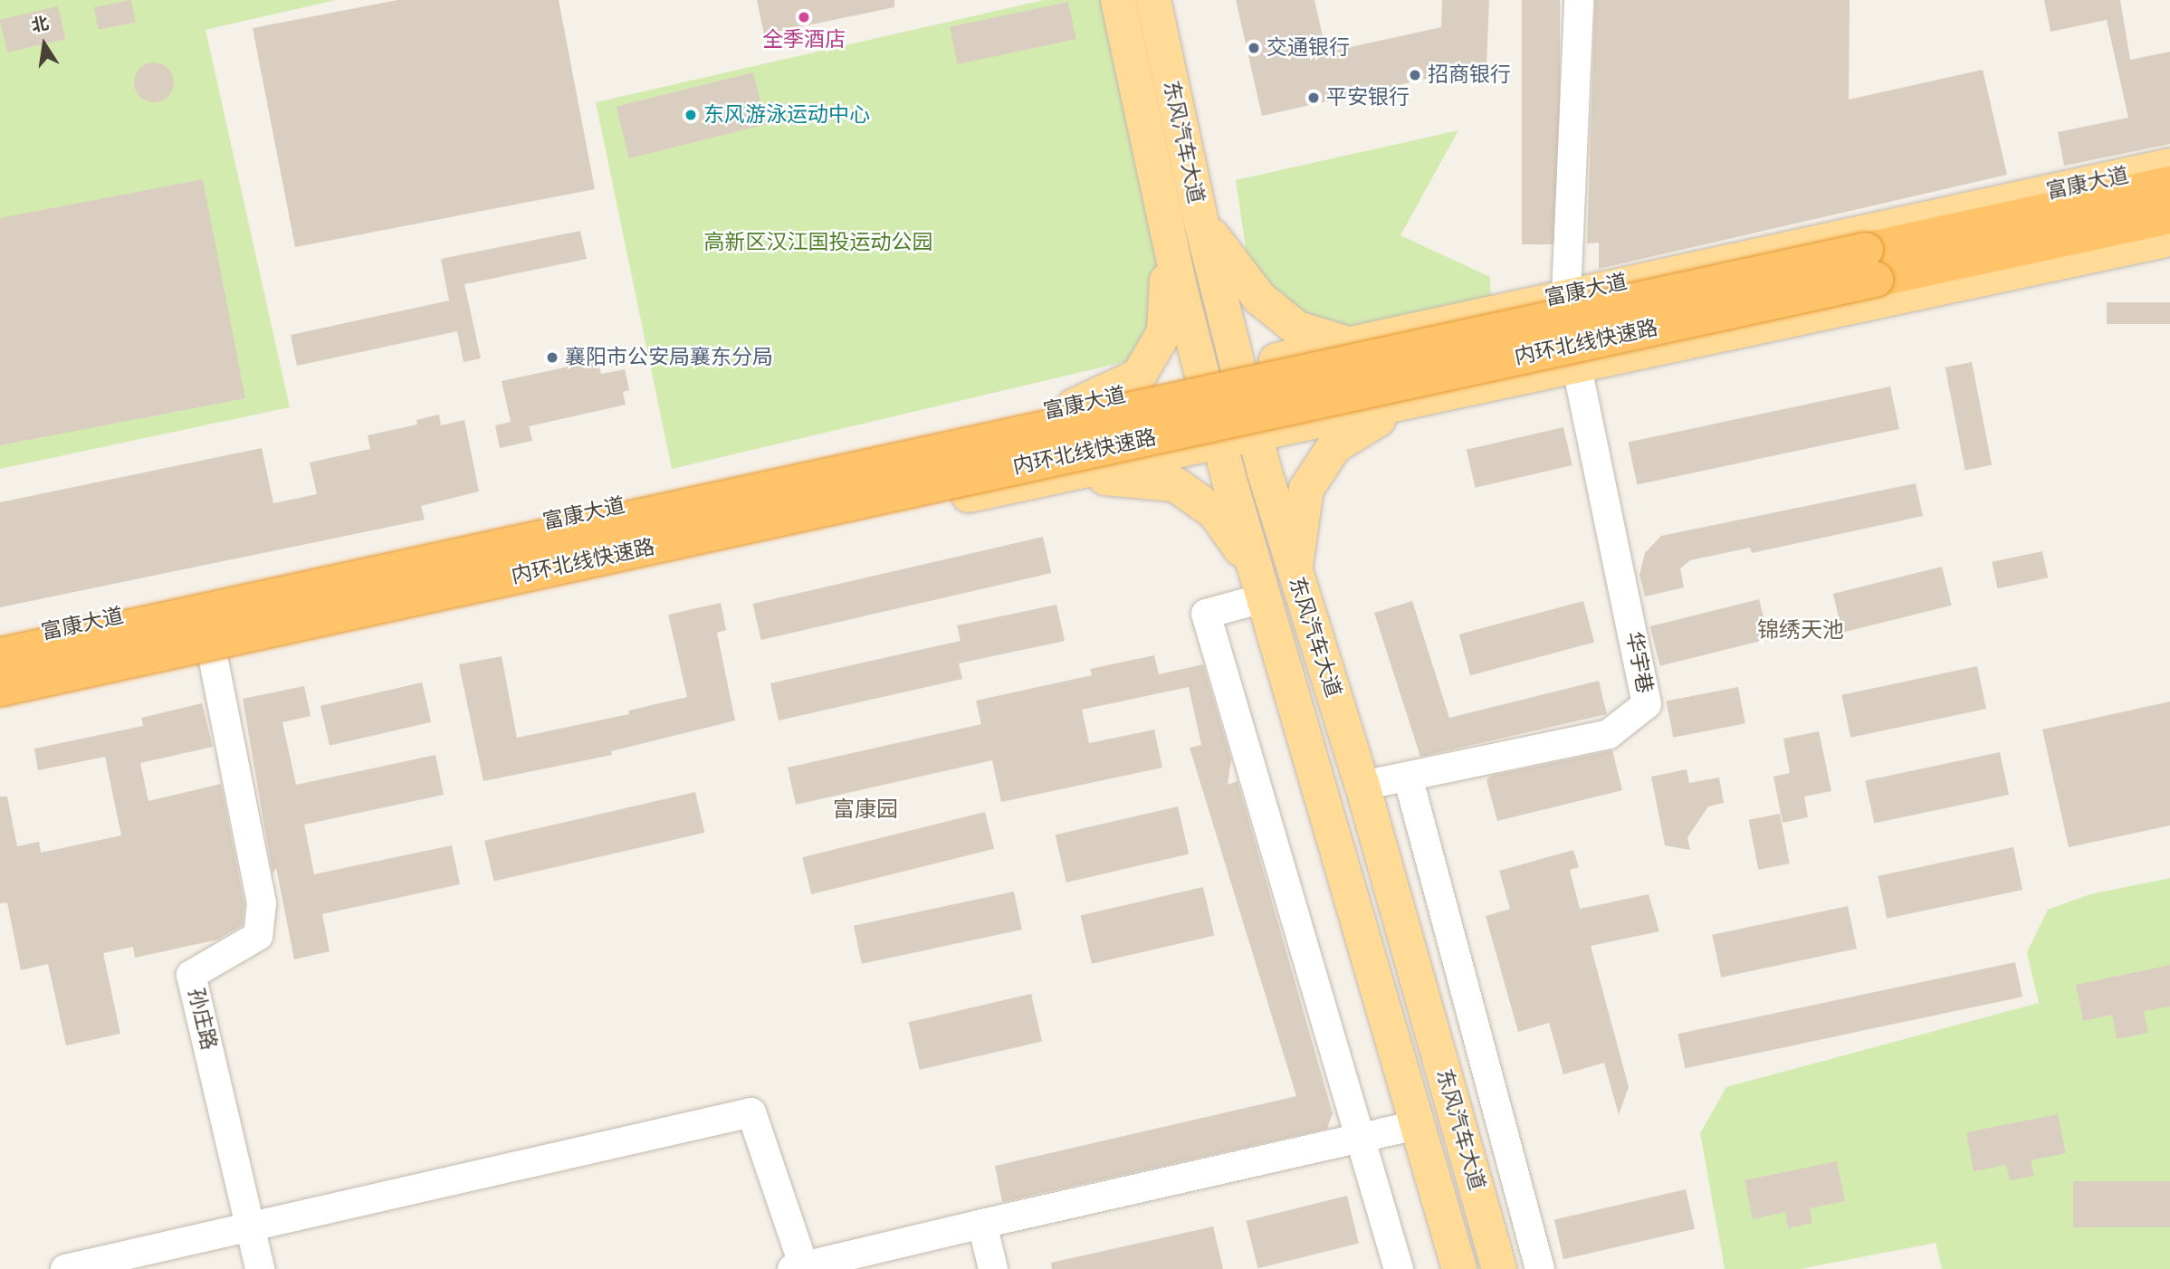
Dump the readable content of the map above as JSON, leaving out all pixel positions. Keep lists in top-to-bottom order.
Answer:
{
  "streets": {
    "highway": ["内环北线快速路"],
    "main road": ["东风汽车大道", "富康大道"],
    "street": ["华宇巷", "孙庄路"]
  },
  "crossings": [
    ["东风汽车大道", "富康大道"],
    ["东风汽车大道", "华宇巷"]
  ],
  "districts": ["锦绣天池", "富康园"],
  "parks": ["高新区汉江国投运动公园"],
  "places": [
    "全季酒店",
    "交通银行",
    "招商银行",
    "平安银行",
    "东风游泳运动中心",
    "襄阳市公安局襄东分局"
  ],
  "north": "top"
}
